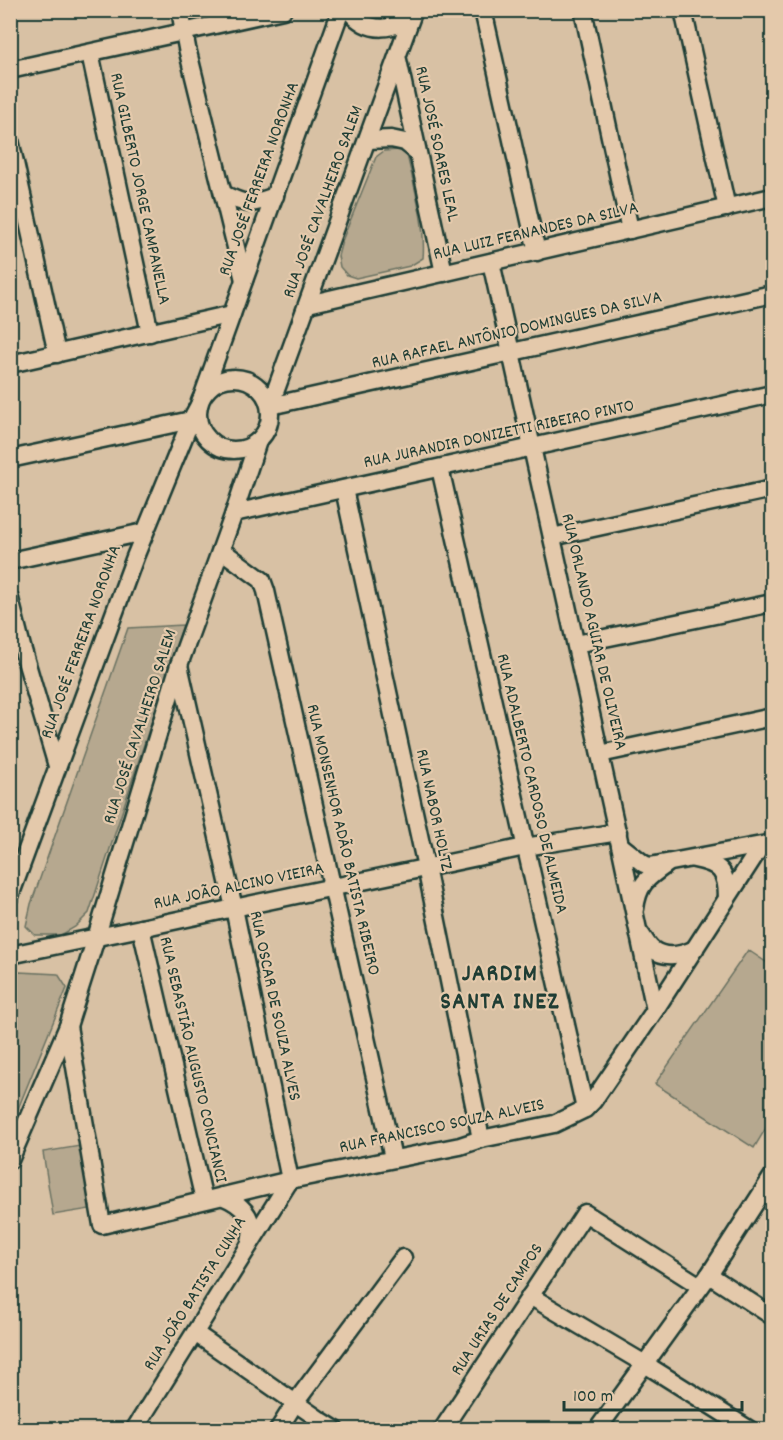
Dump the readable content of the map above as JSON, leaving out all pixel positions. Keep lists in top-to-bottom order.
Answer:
{
  "streets": {
    "street": [
      "RUA JOSÉ SOARES LEAL",
      "RUA JOSÉ FERREIRA NORONHA",
      "RUA GILBERTO JORGE CAMPANELLA",
      "RUA JOSÉ CAVALHEIRO SALEM",
      "RUA LUIZ FERNANDES DA SILVA",
      "RUA RAFAEL ANTÔNIO DOMINGUES DA SILVA",
      "RUA JURANDIR DONIZETTI RIBEIRO PINTO",
      "RUA ORLANDO AGUIAR DE OLIVEIRA",
      "RUA ADALBERTO CARDOSO DE ALMEIDA",
      "RUA NABOR HOLTZ",
      "RUA MONSENHOR ADÃO BATISTA RIBEIRO",
      "RUA JOÃO ALCINO VIEIRA",
      "RUA OSCAR DE SOUZA ALVES",
      "RUA SEBASTIÃO AUGUSTO CONCIANCI",
      "RUA FRANCISCO SOUZA ALVEIS",
      "RUA JOÃO BATISTA CUNHA",
      "RUA URIAS DE CAMPOS"
    ]
  },
  "crossings": [
    ["RUA JOSÉ SOARES LEAL", "RUA JOSÉ CAVALHEIRO SALEM"],
    ["RUA JOSÉ SOARES LEAL", "RUA LUIZ FERNANDES DA SILVA"],
    ["RUA JOSÉ FERREIRA NORONHA", "RUA JOSÉ CAVALHEIRO SALEM"],
    ["RUA JOSÉ FERREIRA NORONHA", "RUA RAFAEL ANTÔNIO DOMINGUES DA SILVA"],
    ["RUA JOSÉ CAVALHEIRO SALEM", "RUA LUIZ FERNANDES DA SILVA"],
    ["RUA JOSÉ CAVALHEIRO SALEM", "RUA RAFAEL ANTÔNIO DOMINGUES DA SILVA"],
    ["RUA JOSÉ CAVALHEIRO SALEM", "RUA JURANDIR DONIZETTI RIBEIRO PINTO"],
    ["RUA JOSÉ CAVALHEIRO SALEM", "RUA MONSENHOR ADÃO BATISTA RIBEIRO"],
    ["RUA JOSÉ CAVALHEIRO SALEM", "RUA JOÃO ALCINO VIEIRA"],
    ["RUA JOSÉ CAVALHEIRO SALEM", "RUA OSCAR DE SOUZA ALVES"],
    ["RUA JOSÉ CAVALHEIRO SALEM", "RUA FRANCISCO SOUZA ALVEIS"],
    ["RUA LUIZ FERNANDES DA SILVA", "RUA ORLANDO AGUIAR DE OLIVEIRA"],
    ["RUA RAFAEL ANTÔNIO DOMINGUES DA SILVA", "RUA ORLANDO AGUIAR DE OLIVEIRA"],
    ["RUA JURANDIR DONIZETTI RIBEIRO PINTO", "RUA ORLANDO AGUIAR DE OLIVEIRA"],
    ["RUA JURANDIR DONIZETTI RIBEIRO PINTO", "RUA ADALBERTO CARDOSO DE ALMEIDA"],
    ["RUA JURANDIR DONIZETTI RIBEIRO PINTO", "RUA NABOR HOLTZ"],
    ["RUA ORLANDO AGUIAR DE OLIVEIRA", "RUA JOÃO ALCINO VIEIRA"],
    ["RUA ORLANDO AGUIAR DE OLIVEIRA", "RUA FRANCISCO SOUZA ALVEIS"],
    ["RUA ADALBERTO CARDOSO DE ALMEIDA", "RUA JOÃO ALCINO VIEIRA"],
    ["RUA ADALBERTO CARDOSO DE ALMEIDA", "RUA FRANCISCO SOUZA ALVEIS"],
    ["RUA NABOR HOLTZ", "RUA JOÃO ALCINO VIEIRA"],
    ["RUA NABOR HOLTZ", "RUA FRANCISCO SOUZA ALVEIS"],
    ["RUA MONSENHOR ADÃO BATISTA RIBEIRO", "RUA JOÃO ALCINO VIEIRA"],
    ["RUA MONSENHOR ADÃO BATISTA RIBEIRO", "RUA FRANCISCO SOUZA ALVEIS"],
    ["RUA JOÃO ALCINO VIEIRA", "RUA OSCAR DE SOUZA ALVES"],
    ["RUA JOÃO ALCINO VIEIRA", "RUA SEBASTIÃO AUGUSTO CONCIANCI"],
    ["RUA OSCAR DE SOUZA ALVES", "RUA FRANCISCO SOUZA ALVEIS"],
    ["RUA OSCAR DE SOUZA ALVES", "RUA JOÃO BATISTA CUNHA"],
    ["RUA SEBASTIÃO AUGUSTO CONCIANCI", "RUA FRANCISCO SOUZA ALVEIS"],
    ["RUA FRANCISCO SOUZA ALVEIS", "RUA JOÃO BATISTA CUNHA"]
  ],
  "districts": ["JARDIM SANTA INEZ"],
  "scale_bar": "100 m"
}
